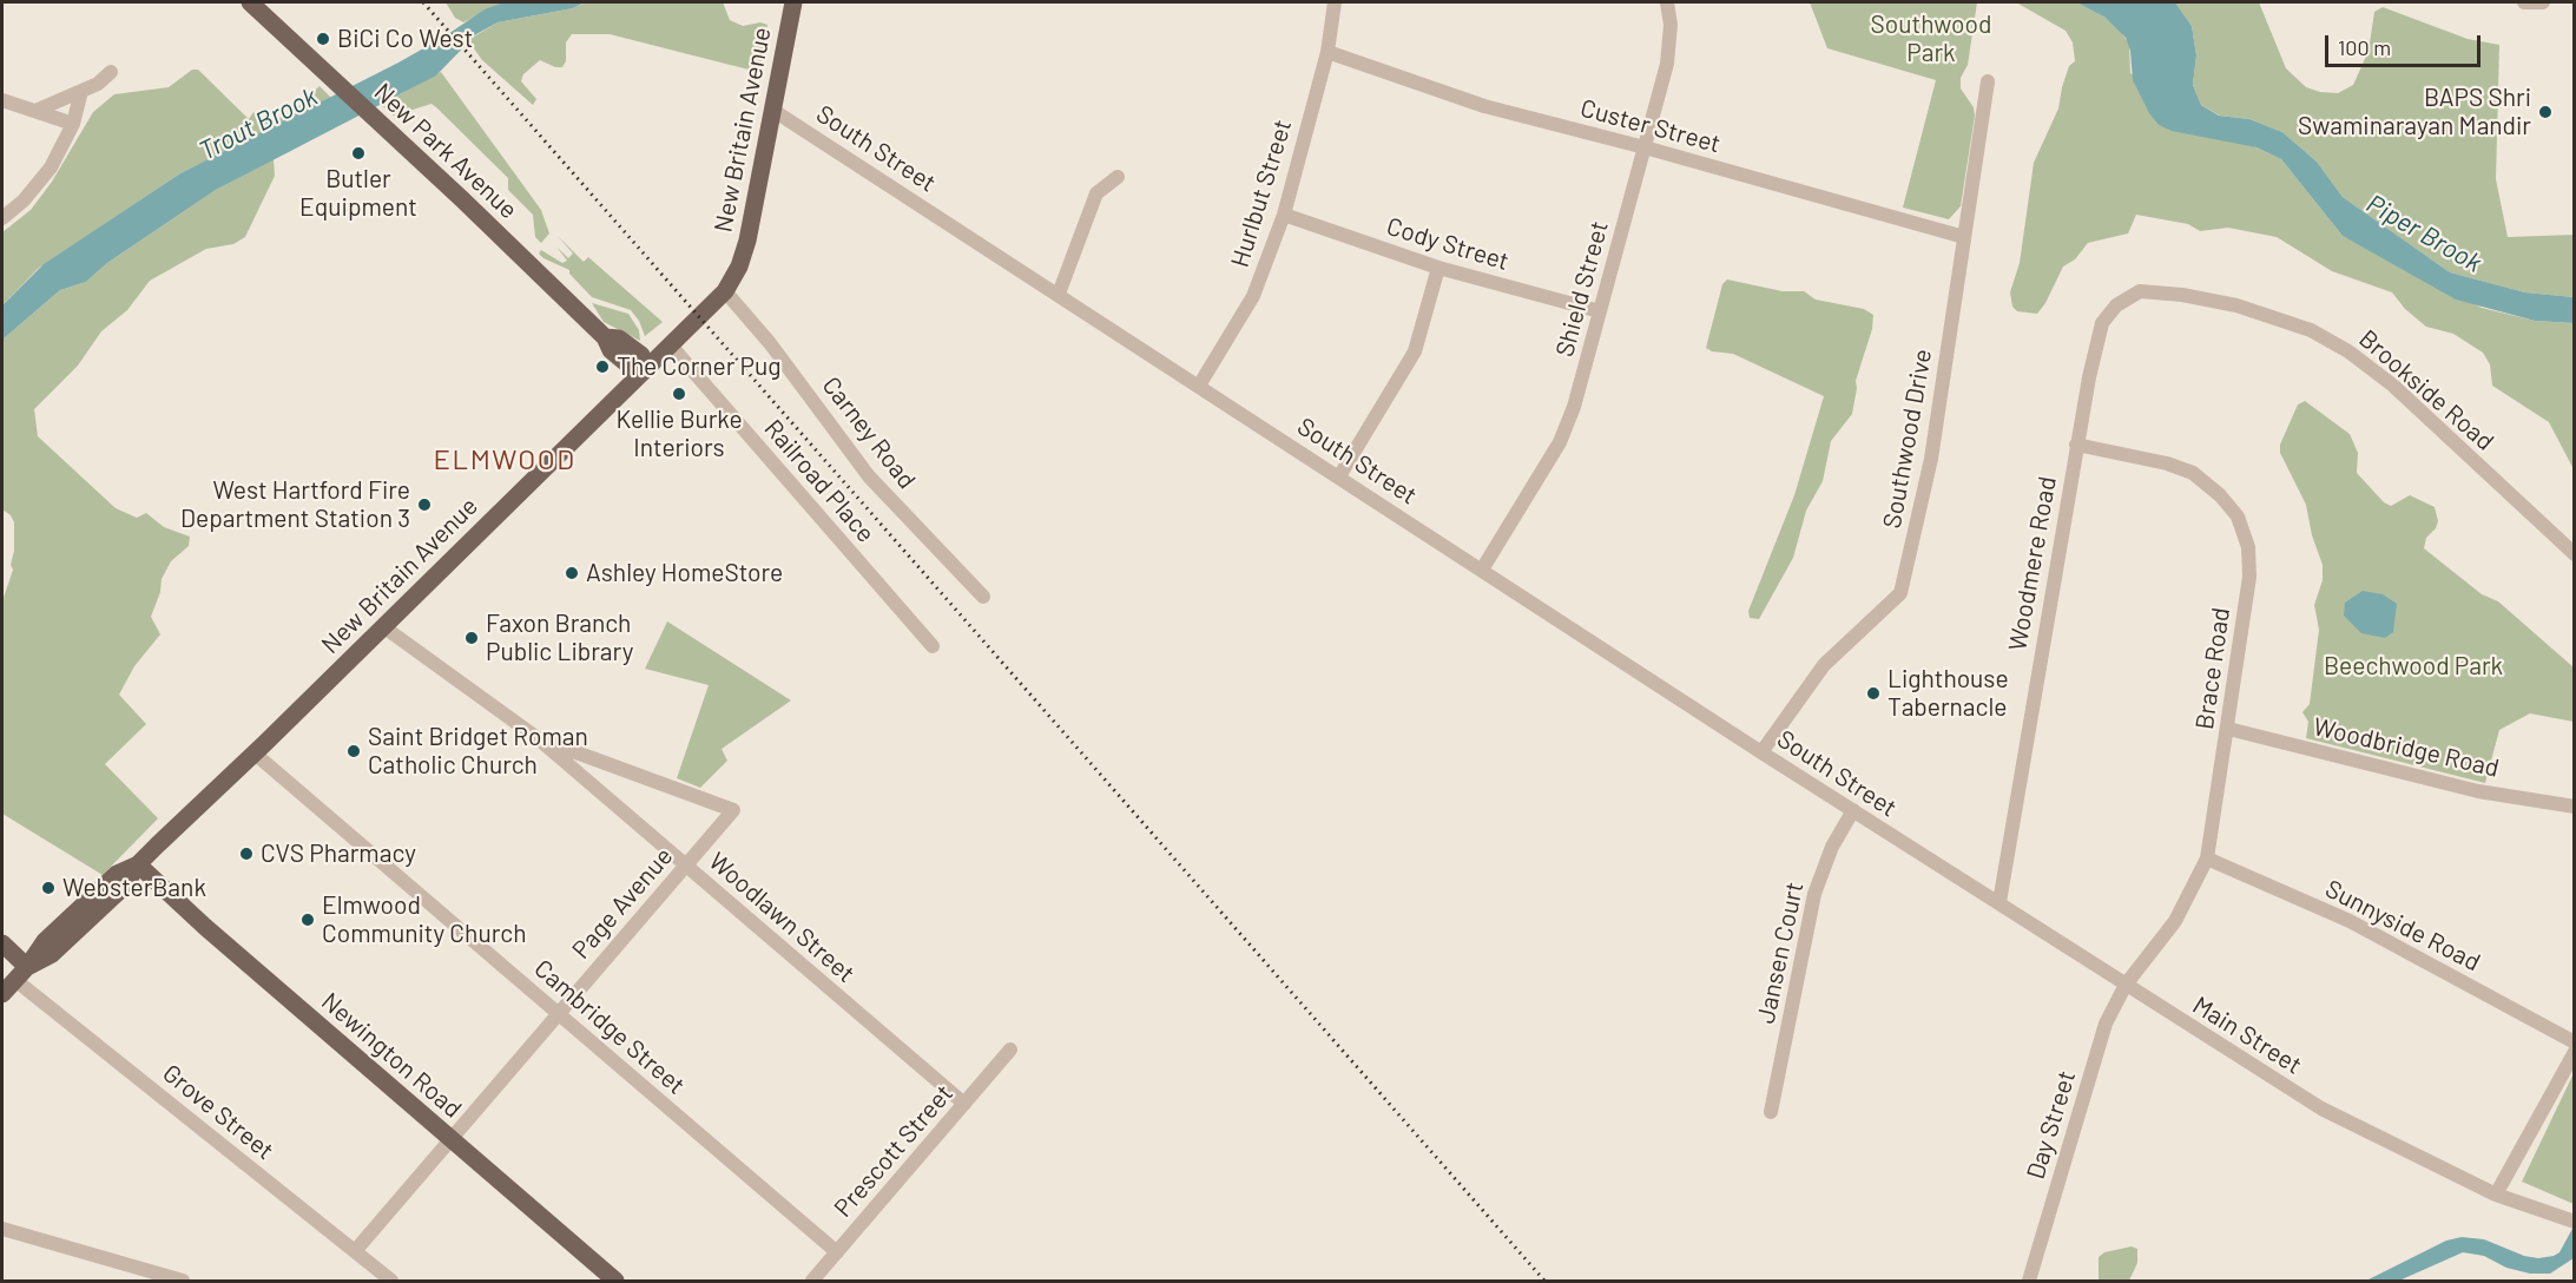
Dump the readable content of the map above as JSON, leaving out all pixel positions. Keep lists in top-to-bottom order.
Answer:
{
  "streets": {
    "main road": ["New Britain Avenue", "New Park Avenue", "Newington Road"],
    "street": [
      "Custer Street",
      "South Street",
      "Hurlbut Street",
      "Cody Street",
      "Shield Street",
      "Brookside Road",
      "Carney Road",
      "Southwood Drive",
      "Railroad Place",
      "Woodmere Road",
      "Brace Road",
      "Woodbridge Road",
      "Page Avenue",
      "Woodlawn Street",
      "Sunnyside Road",
      "Jansen Court",
      "Cambridge Street",
      "Main Street",
      "Grove Street",
      "Day Street",
      "Prescott Street"
    ]
  },
  "crossings": [
    ["Custer Street", "Hurlbut Street"],
    ["Custer Street", "Shield Street"],
    ["Custer Street", "Southwood Drive"],
    ["New Britain Avenue", "South Street"],
    ["New Britain Avenue", "New Park Avenue"],
    ["New Britain Avenue", "Carney Road"],
    ["New Britain Avenue", "Railroad Place"],
    ["New Britain Avenue", "Woodlawn Street"],
    ["New Britain Avenue", "Cambridge Street"],
    ["New Britain Avenue", "Newington Road"],
    ["New Britain Avenue", "Grove Street"],
    ["South Street", "Hurlbut Street"],
    ["South Street", "Shield Street"],
    ["South Street", "Southwood Drive"],
    ["South Street", "Jansen Court"],
    ["South Street", "Main Street"],
    ["Hurlbut Street", "Cody Street"],
    ["Cody Street", "Shield Street"],
    ["Brookside Road", "Woodmere Road"],
    ["Woodmere Road", "Brace Road"],
    ["Woodmere Road", "Main Street"],
    ["Brace Road", "Woodbridge Road"],
    ["Brace Road", "Sunnyside Road"],
    ["Brace Road", "Main Street"],
    ["Brace Road", "Day Street"],
    ["Page Avenue", "Woodlawn Street"],
    ["Page Avenue", "Cambridge Street"],
    ["Page Avenue", "Newington Road"],
    ["Page Avenue", "Grove Street"],
    ["Woodlawn Street", "Prescott Street"],
    ["Cambridge Street", "Prescott Street"],
    ["Main Street", "Day Street"]
  ],
  "districts": ["ELMWOOD"],
  "water": ["Trout Brook", "Piper Brook"],
  "parks": ["Southwood Park", "Beechwood Park"],
  "places": [
    "BiCi Co West",
    "BAPS Shri Swaminarayan Mandir",
    "Butler Equipment",
    "The Corner Pug",
    "Kellie Burke Interiors",
    "West Hartford Fire Department Station 3",
    "Ashley HomeStore",
    "Faxon Branch Public Library",
    "Lighthouse Tabernacle",
    "Saint Bridget Roman Catholic Church",
    "CVS Pharmacy",
    "WebsterBank",
    "Elmwood Community Church"
  ],
  "scale_bar": "100 m"
}
